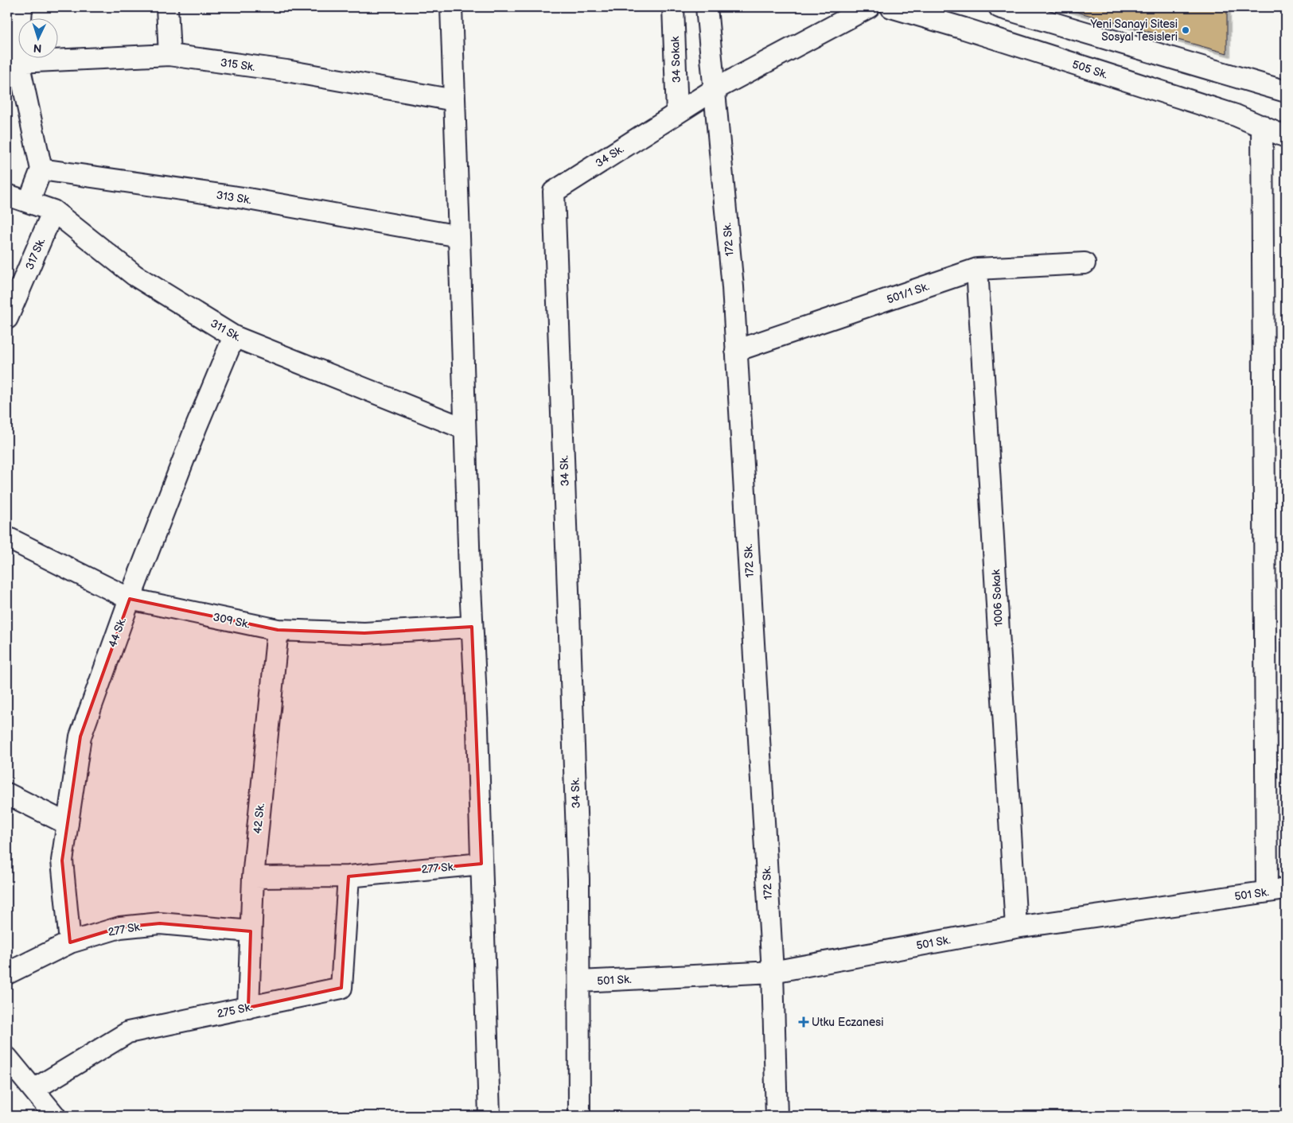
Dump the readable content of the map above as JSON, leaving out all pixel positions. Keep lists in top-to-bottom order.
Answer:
{
  "streets": {
    "street": [
      "34 Sokak",
      "315 Sk.",
      "505 Sk.",
      "34 Sk.",
      "313 Sk.",
      "172 Sk.",
      "317 Sk.",
      "501/1 Sk.",
      "311 Sk.",
      "1006 Sokak",
      "309 Sk.",
      "44 Sk.",
      "42 Sk.",
      "277 Sk.",
      "501 Sk.",
      "275 Sk."
    ]
  },
  "crossings": [
    ["34 Sokak", "34 Sk."],
    ["34 Sk.", "172 Sk."],
    ["34 Sk.", "501 Sk."],
    ["172 Sk.", "501/1 Sk."],
    ["172 Sk.", "501 Sk."],
    ["317 Sk.", "311 Sk."],
    ["501/1 Sk.", "1006 Sokak"],
    ["311 Sk.", "44 Sk."],
    ["1006 Sokak", "501 Sk."],
    ["309 Sk.", "44 Sk."],
    ["309 Sk.", "42 Sk."],
    ["44 Sk.", "277 Sk."],
    ["42 Sk.", "277 Sk."],
    ["42 Sk.", "275 Sk."],
    ["277 Sk.", "275 Sk."]
  ],
  "places": {
    "other": ["Yeni Sanayi Sitesi Sosyal Tesisleri"],
    "health": ["Utku Eczanesi"]
  },
  "north": "bottom"
}
